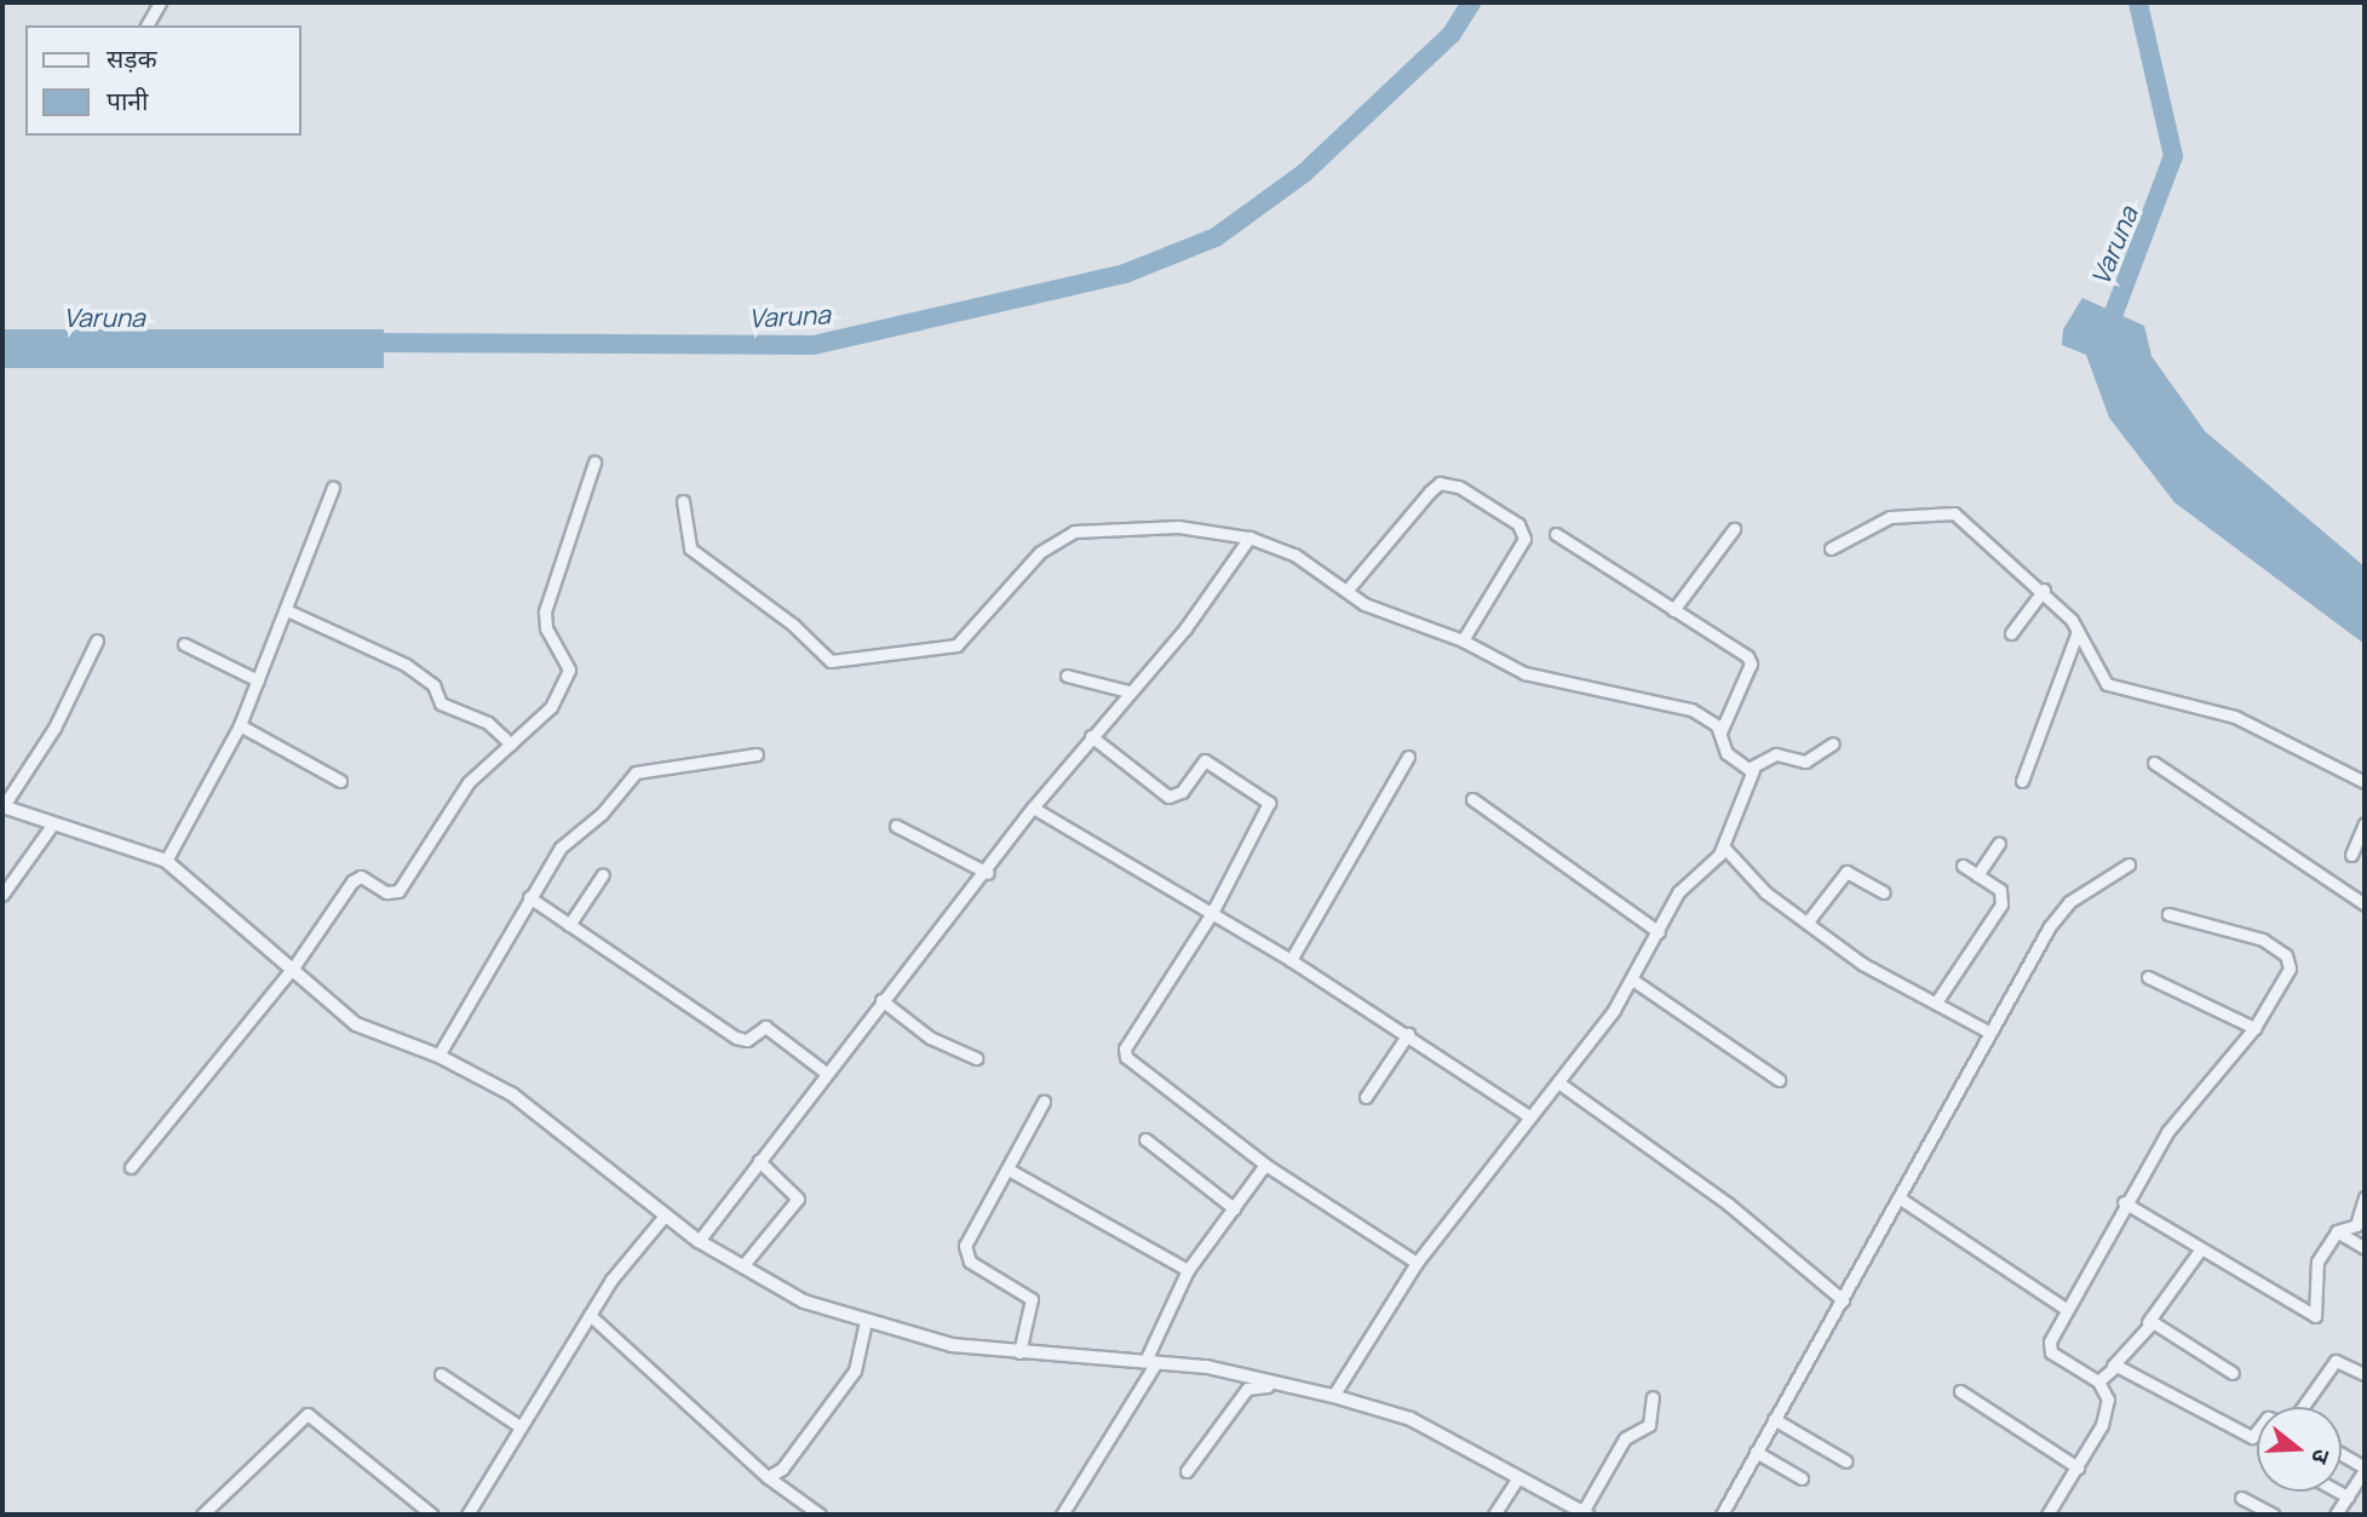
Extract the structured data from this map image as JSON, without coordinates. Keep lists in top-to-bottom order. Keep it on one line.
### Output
{"water":["Varuna"],"legend":["सड़क","पानी"],"north":"right"}
